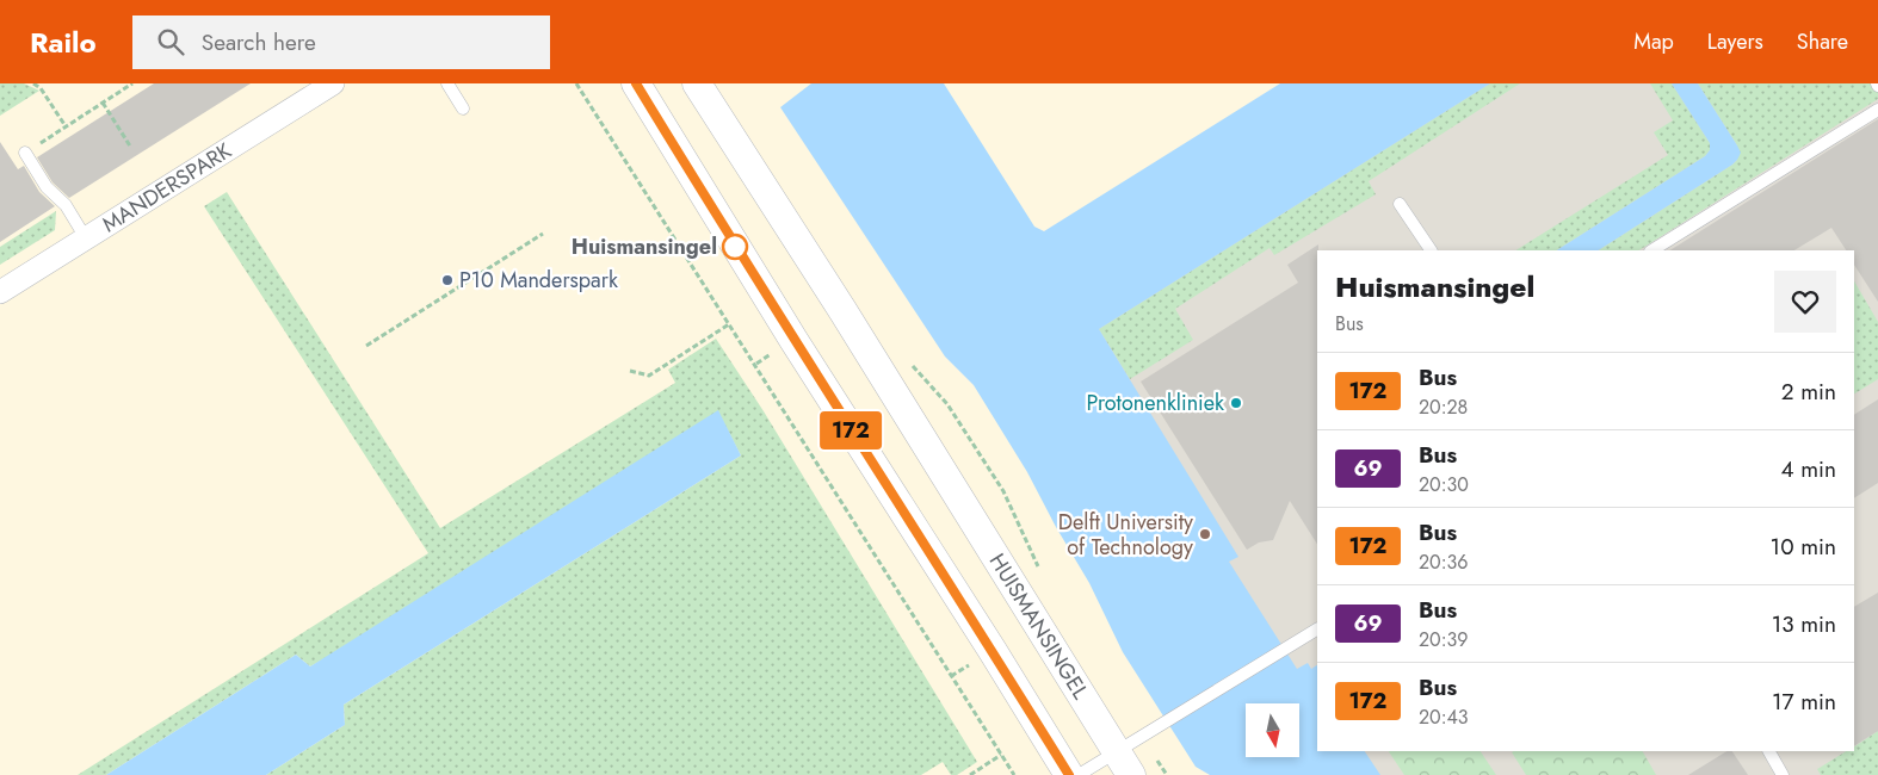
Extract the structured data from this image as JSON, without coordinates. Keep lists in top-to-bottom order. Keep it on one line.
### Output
{"streets":{"street":["MANDERSPARK","HUISMANSINGEL"]},"places":["Huismansingel","P10 Manderspark","Protonenkliniek","Delft University of Technology"],"lines":["bus line 172"],"north":"bottom","page":{"header":"Railo","search":"Search here","nav":["Map","Layers","Share"],"on_map":"172","heading":["Huismansingel","Bus"],"list":[{"mark":"172","name":"Bus","note":"20:28","value":"2 min"},{"mark":"69","name":"Bus","note":"20:30","value":"4 min"},{"mark":"172","name":"Bus","note":"20:36","value":"10 min"},{"mark":"69","name":"Bus","note":"20:39","value":"13 min"},{"mark":"172","name":"Bus","note":"20:43","value":"17 min"}]}}
